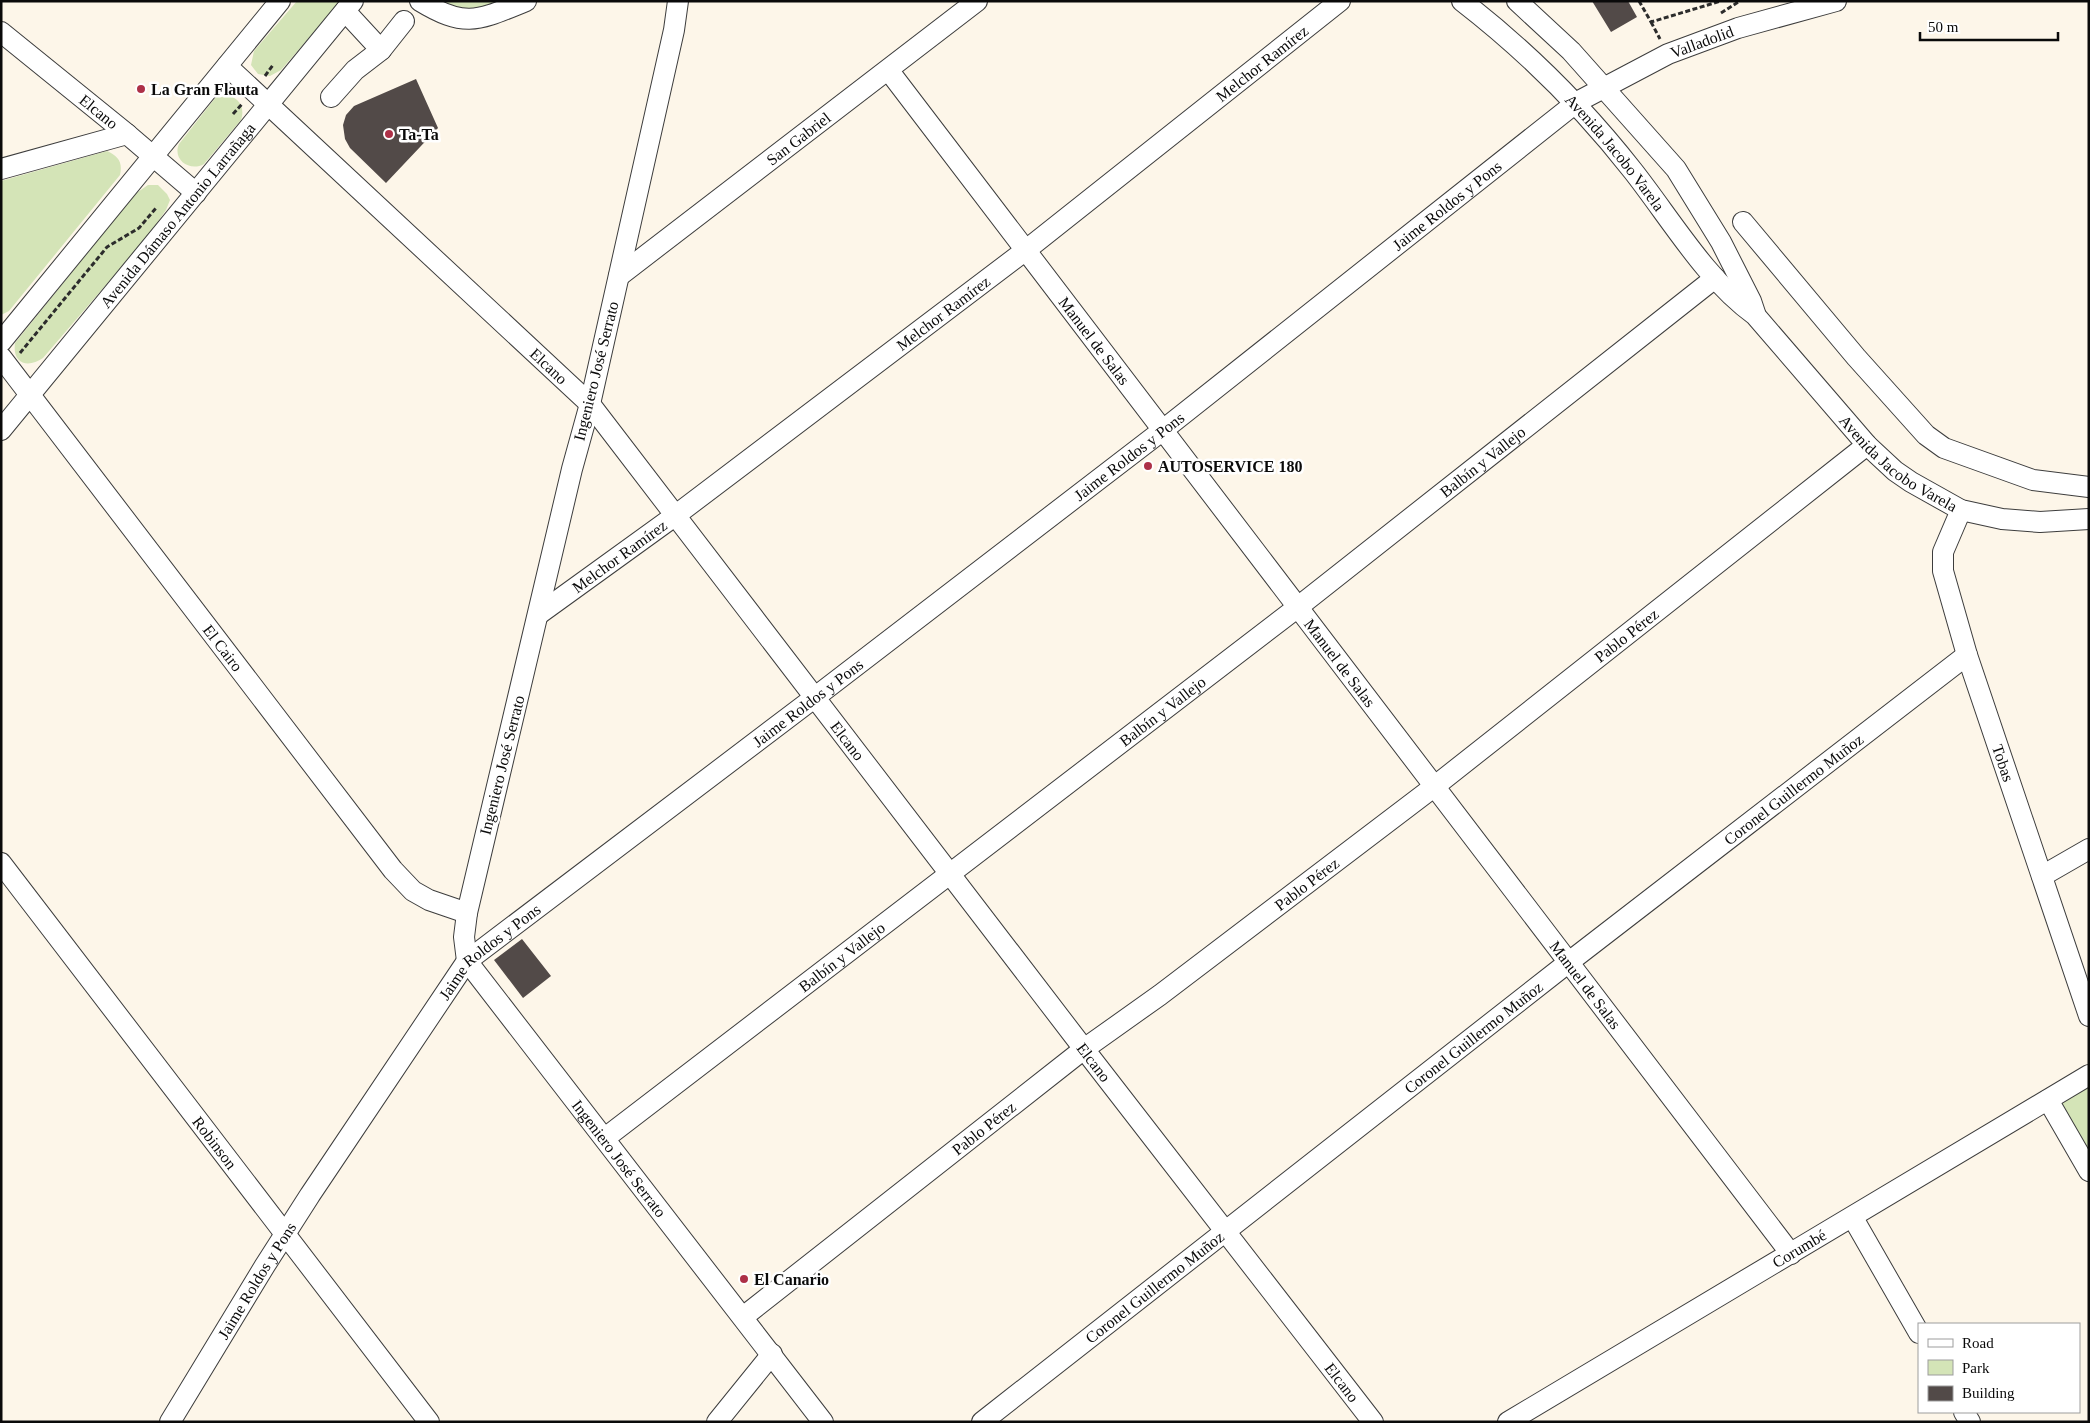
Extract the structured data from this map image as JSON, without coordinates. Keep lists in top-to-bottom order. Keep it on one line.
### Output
{"streets":{"street":["Valladolid","Melchor Ramírez","Elcano","San Gabriel","Avenida Jacobo Varela","Jaime Roldos y Pons","Avenida Dámaso Antonio Larrañaga","Manuel de Salas","Ingeniero José Serrato","Balbín y Vallejo","Pablo Pérez","El Cairo","Tobas","Coronel Guillermo Muñoz","Robinson","Corumbé"]},"crossings":[["Valladolid","Avenida Jacobo Varela"],["Valladolid","Jaime Roldos y Pons"],["Melchor Ramírez","Elcano"],["Melchor Ramírez","Manuel de Salas"],["Melchor Ramírez","Ingeniero José Serrato"],["Elcano","Jaime Roldos y Pons"],["Elcano","Avenida Dámaso Antonio Larrañaga"],["Elcano","Ingeniero José Serrato"],["Elcano","Balbín y Vallejo"],["Elcano","Pablo Pérez"],["Elcano","Coronel Guillermo Muñoz"],["San Gabriel","Manuel de Salas"],["San Gabriel","Ingeniero José Serrato"],["Avenida Jacobo Varela","Jaime Roldos y Pons"],["Avenida Jacobo Varela","Balbín y Vallejo"],["Avenida Jacobo Varela","Pablo Pérez"],["Avenida Jacobo Varela","Tobas"],["Jaime Roldos y Pons","Manuel de Salas"],["Jaime Roldos y Pons","Ingeniero José Serrato"],["Jaime Roldos y Pons","Robinson"],["Avenida Dámaso Antonio Larrañaga","El Cairo"],["Manuel de Salas","Balbín y Vallejo"],["Manuel de Salas","Pablo Pérez"],["Manuel de Salas","Coronel Guillermo Muñoz"],["Manuel de Salas","Corumbé"],["Ingeniero José Serrato","Balbín y Vallejo"],["Ingeniero José Serrato","Pablo Pérez"],["Ingeniero José Serrato","El Cairo"],["Tobas","Coronel Guillermo Muñoz"]],"places":["La Gran Flauta","Ta-Ta","AUTOSERVICE 180","El Canario"],"legend":["Road","Park","Building"],"scale_bar":"50 m"}
